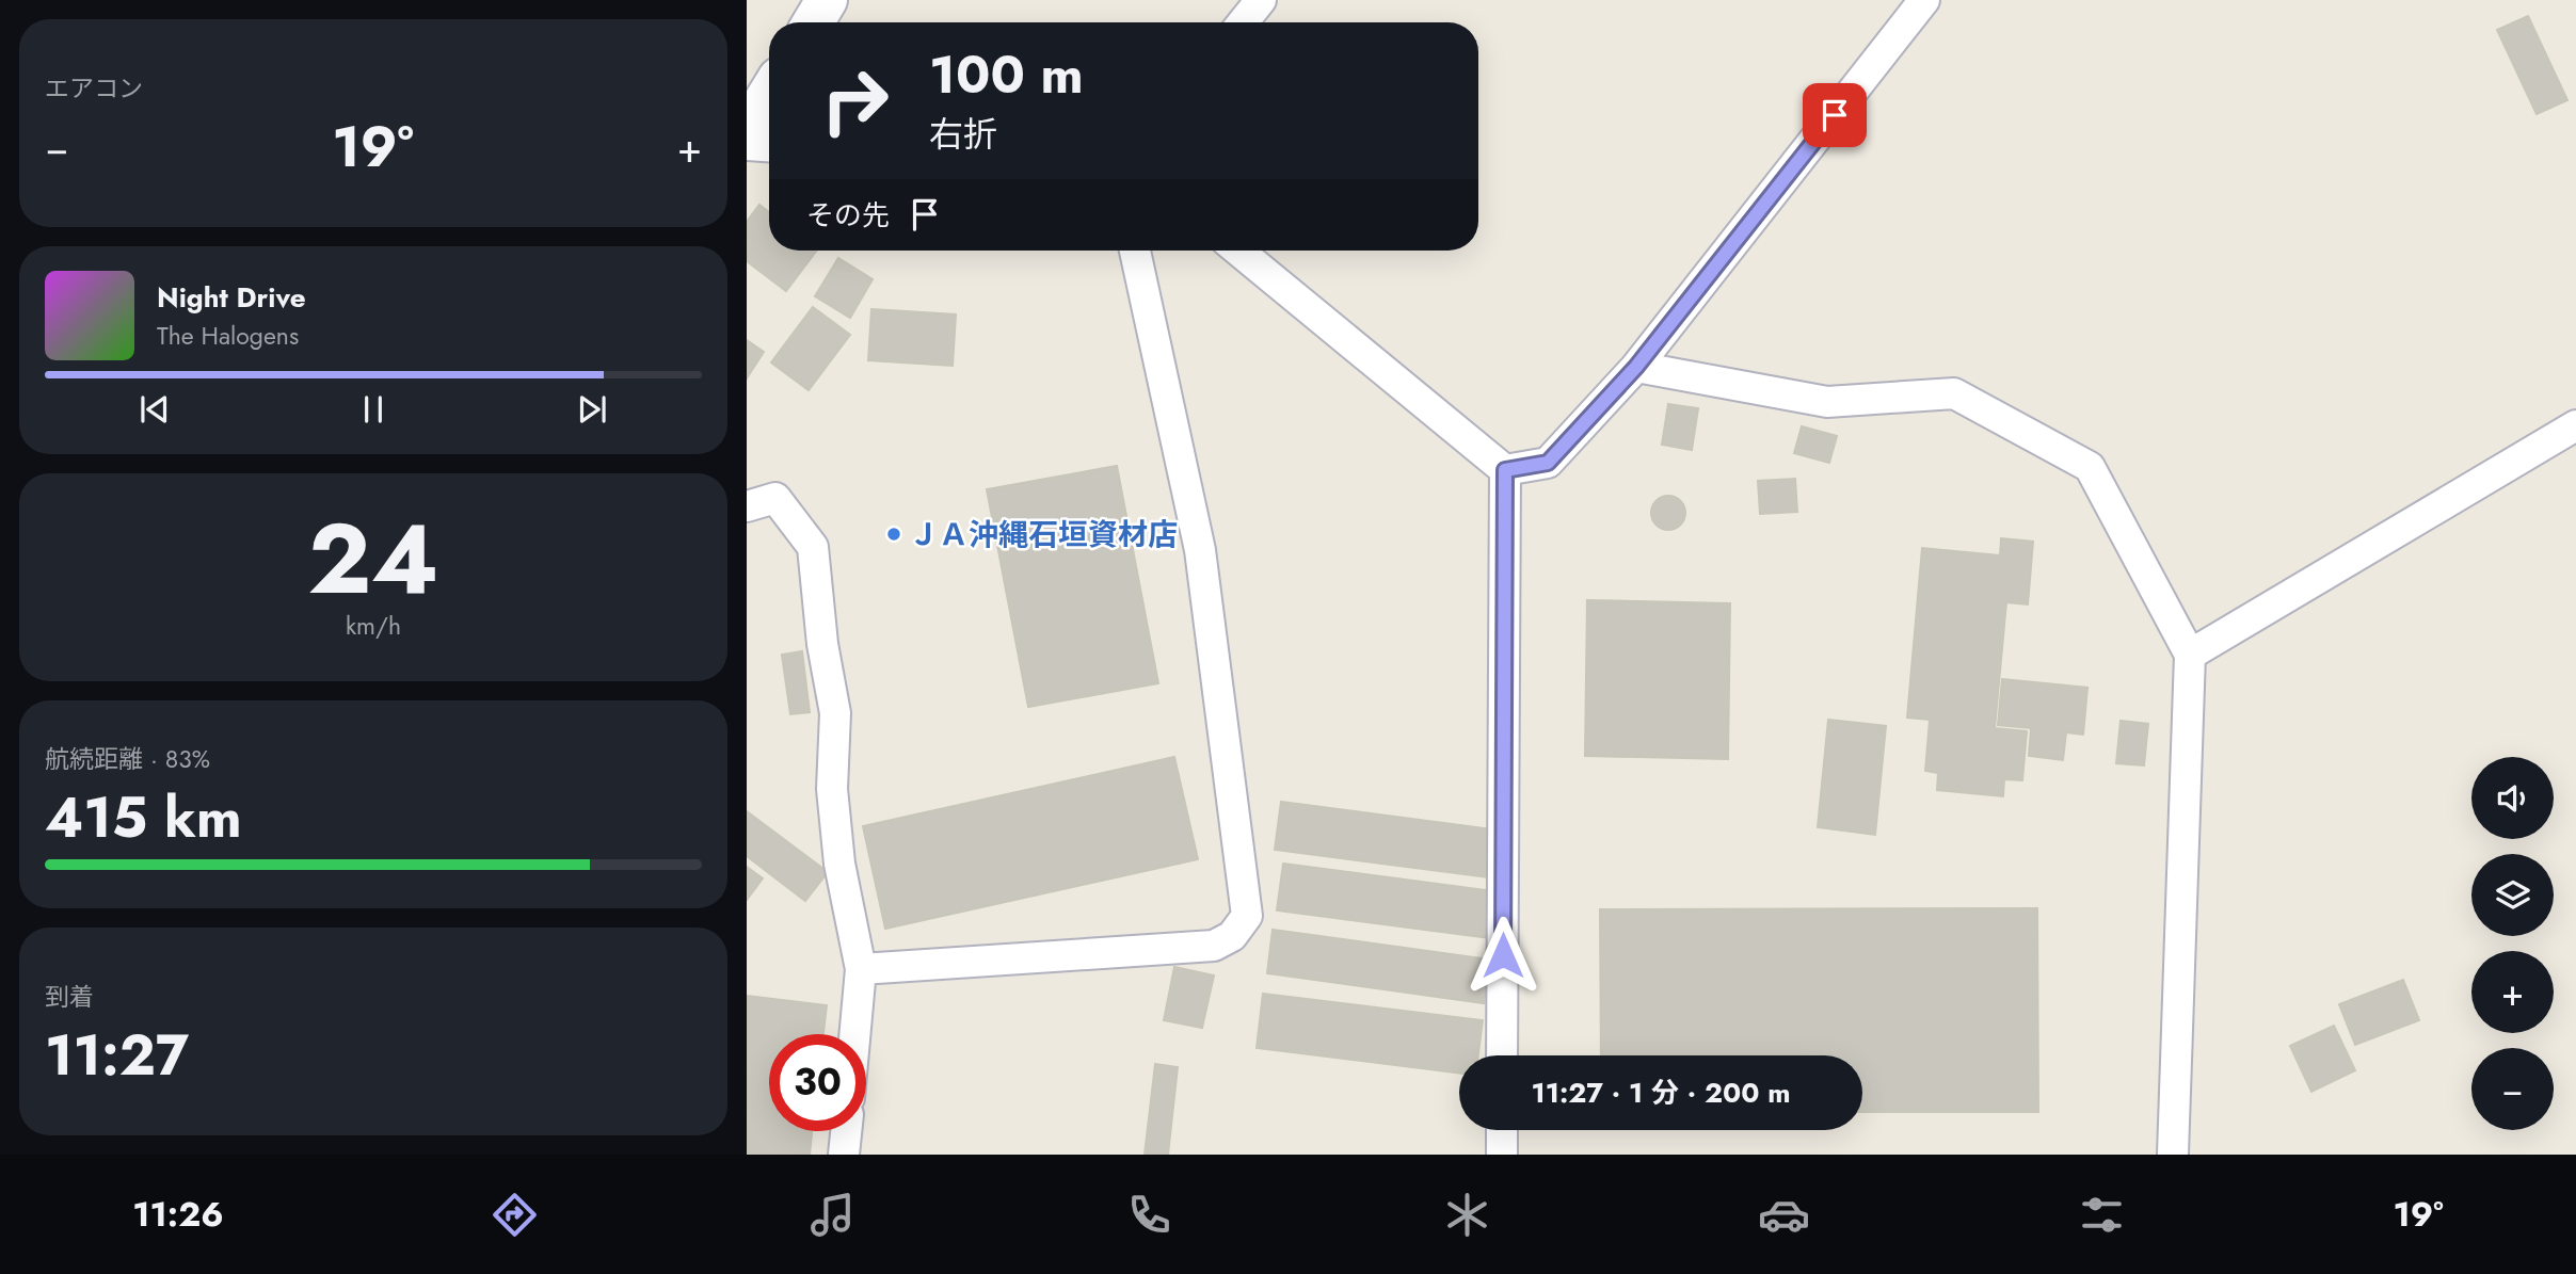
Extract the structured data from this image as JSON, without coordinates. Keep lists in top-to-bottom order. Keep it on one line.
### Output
{"places":["ＪＡ沖縄石垣資材店"],"page":{"tile":["エアコン",["24","km/h"],["航続距離 · 83%","415 km"],["到着","11:27"]],"turn":["100 m","右折"],"heat":["−","19°","+"],"then":"その先","song":["Night Drive","The Halogens"],"map_buttons":["+","−"],"limit":"30","trip":"11:27 · 1 分 · 200 m","tabs":["11:26","19°"]}}
